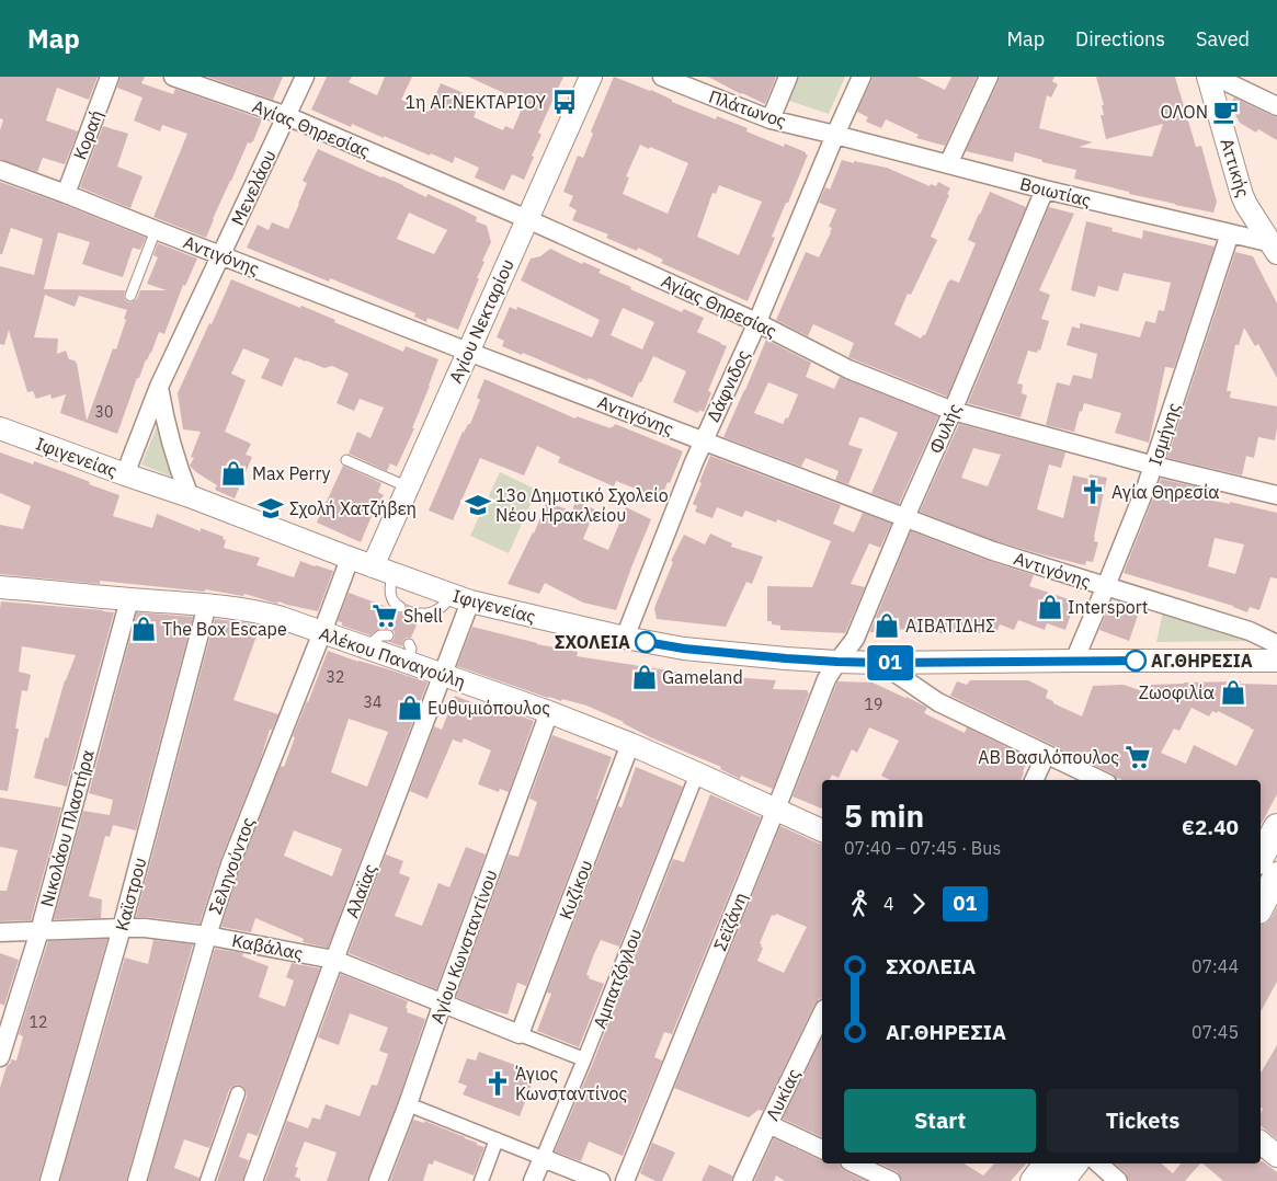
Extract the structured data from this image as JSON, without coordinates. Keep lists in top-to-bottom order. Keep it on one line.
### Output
{"streets":{"street":["Πλάτωνος","Αγίας Θηρεσίας","Κοραή","Αττικής","Μενελάου","Βοιωτίας","Αντιγόνης","Αγίου Νεκταρίου","Δάφνιδος","Φυλής","Ισμήνης","Ιφιγενείας","Αλέκου Παναγούλη","Νικολάου Πλαστήρα","Σεληνούντος","Κυζίκου","Αλαϊας","Καϊστρου","Σεϊζάνη","Καβάλας","Αγίου Κωνσταντίνου","Αμπατζόγλου","Λυκίας"]},"crossings":[["Πλάτωνος","Βοιωτίας"],["Πλάτωνος","Δάφνιδος"],["Αγίας Θηρεσίας","Μενελάου"],["Αγίας Θηρεσίας","Αγίου Νεκταρίου"],["Αγίας Θηρεσίας","Δάφνιδος"],["Αγίας Θηρεσίας","Φυλής"],["Αγίας Θηρεσίας","Ισμήνης"],["Κοραή","Αντιγόνης"],["Αττικής","Βοιωτίας"],["Μενελάου","Αντιγόνης"],["Μενελάου","Ιφιγενείας"],["Βοιωτίας","Δάφνιδος"],["Βοιωτίας","Φυλής"],["Βοιωτίας","Ισμήνης"],["Αντιγόνης","Αγίου Νεκταρίου"],["Αντιγόνης","Δάφνιδος"],["Αντιγόνης","Φυλής"],["Αντιγόνης","Ισμήνης"],["Αγίου Νεκταρίου","Ιφιγενείας"],["Δάφνιδος","Ιφιγενείας"],["Φυλής","Ιφιγενείας"],["Φυλής","Σεϊζάνη"],["Ισμήνης","Ιφιγενείας"],["Ιφιγενείας","Σεληνούντος"],["Ιφιγενείας","Αλαϊας"],["Ιφιγενείας","Σεϊζάνη"],["Αλέκου Παναγούλη","Νικολάου Πλαστήρα"],["Αλέκου Παναγούλη","Σεληνούντος"],["Αλέκου Παναγούλη","Κυζίκου"],["Αλέκου Παναγούλη","Αλαϊας"],["Αλέκου Παναγούλη","Καϊστρου"],["Αλέκου Παναγούλη","Σεϊζάνη"],["Αλέκου Παναγούλη","Αγίου Κωνσταντίνου"],["Αλέκου Παναγούλη","Αμπατζόγλου"],["Νικολάου Πλαστήρα","Καβάλας"],["Σεληνούντος","Καβάλας"],["Κυζίκου","Καβάλας"],["Αλαϊας","Καβάλας"],["Καϊστρου","Καβάλας"],["Καβάλας","Αγίου Κωνσταντίνου"]],"places":{"bus stop":["1η ΑΓ.ΝΕΚΤΑΡΙΟΥ"],"cafe":["ΟΛΟΝ"],"shop":["Max Perry","Intersport","ΑΙΒΑΤΙΔΗΣ","The Box Escape","Gameland","Ζωοφιλία","Ευθυμιόπουλος"],"church":["Αγία Θηρεσία","Άγιος Κωνσταντίνος"],"school or university":["13ο Δημοτικό Σχολείο Νέου Ηρακλείου","Σχολή Χατζήβεη"],"supermarket":["Shell","ΑΒ Βασιλόπουλος"],"other":["ΣΧΟΛΕΙΑ","ΑΓ.ΘΗΡΕΣΙΑ"]},"lines":["bus line 01"],"house_numbers":["30","32","34","19","12"],"page":{"header":"Map","nav":["Map","Directions","Saved"],"on_map":"01","heading":["5 min","07:40 – 07:45 · Bus","€2.40"],"legs":["4","01"],"list":[{"name":"ΣΧΟΛΕΙΑ","value":"07:44"},{"name":"ΑΓ.ΘΗΡΕΣΙΑ","value":"07:45"}],"buttons":["Start","Tickets"]}}
